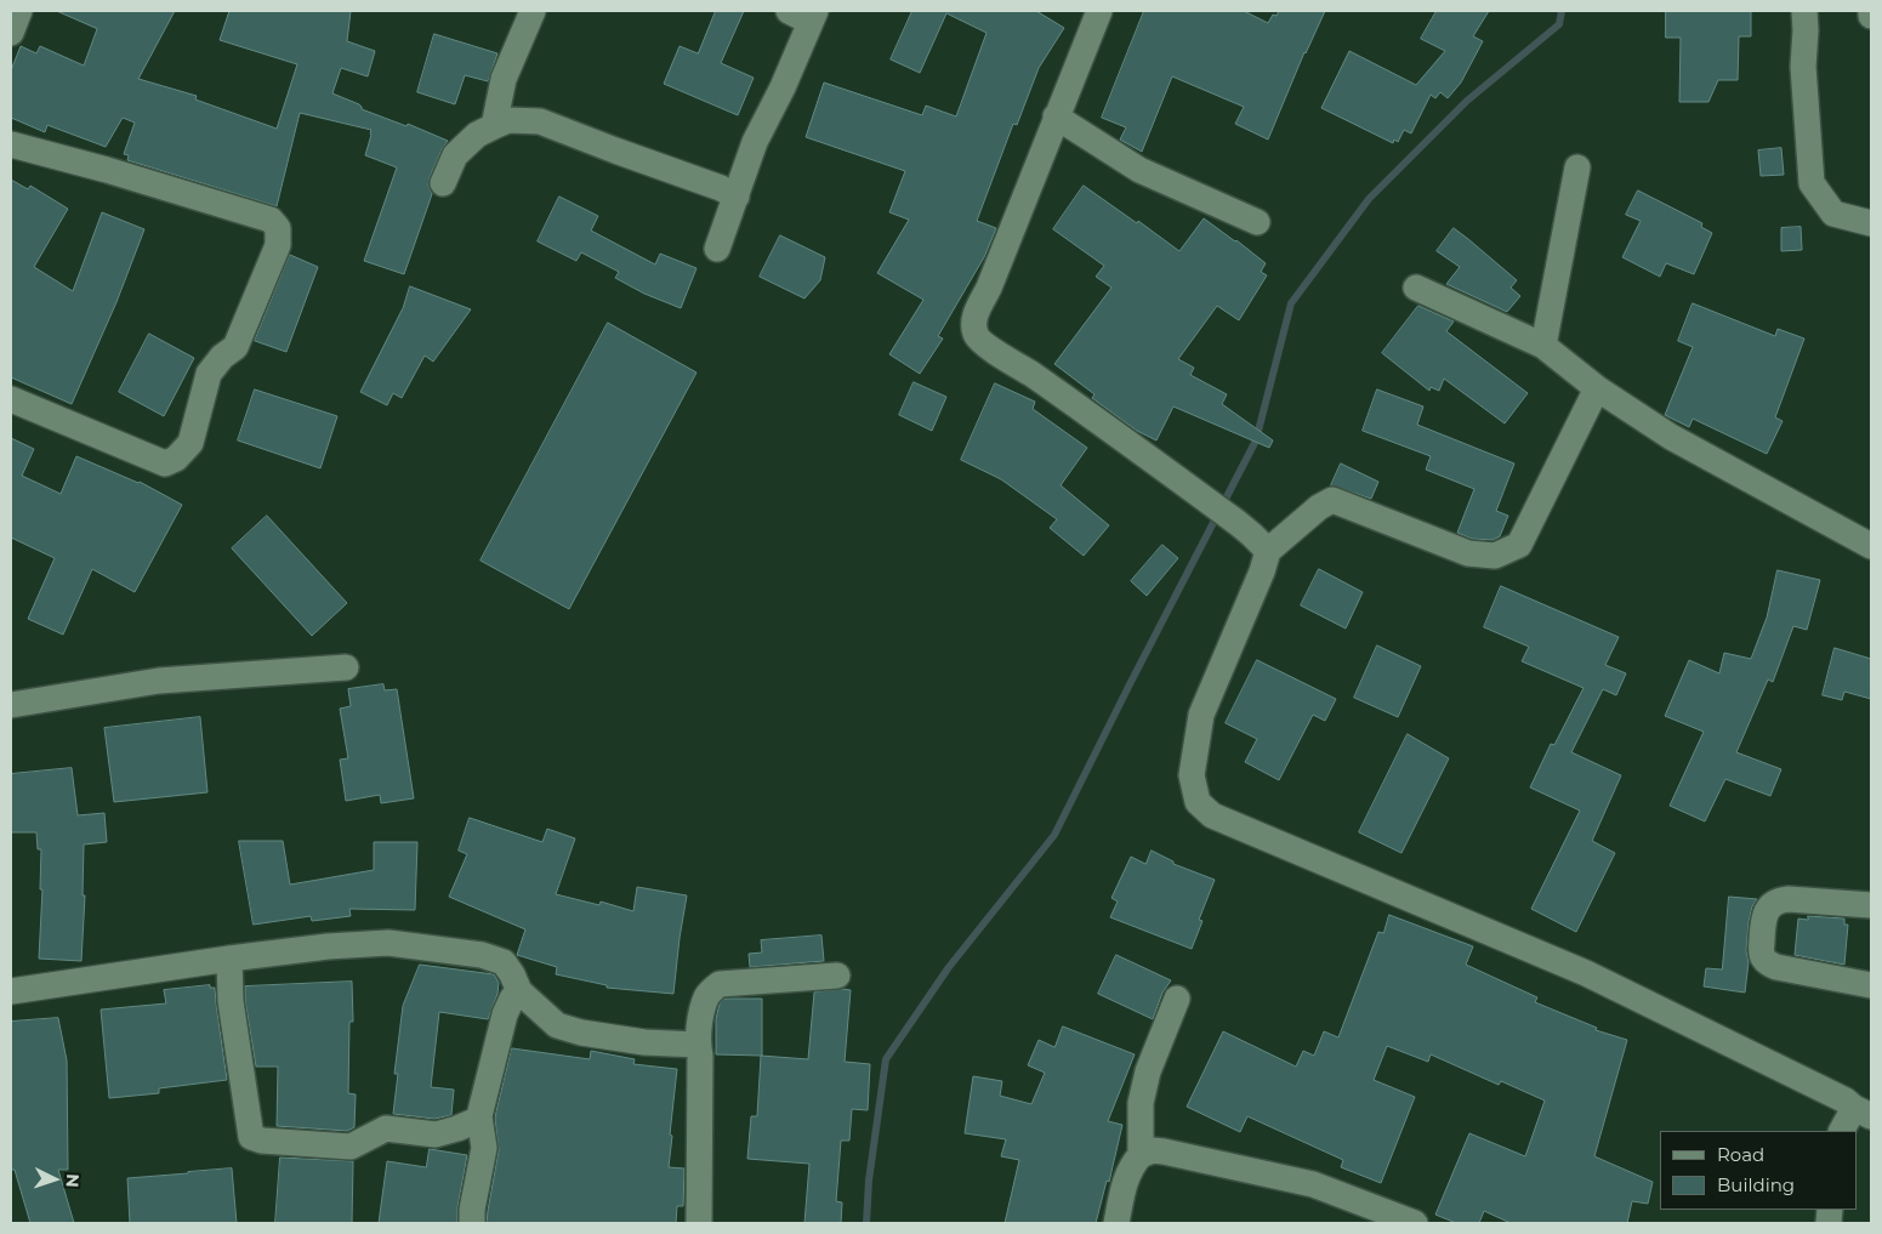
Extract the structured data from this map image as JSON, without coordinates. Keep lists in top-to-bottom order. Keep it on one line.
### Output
{"legend":["Road","Building"],"north":"right"}
